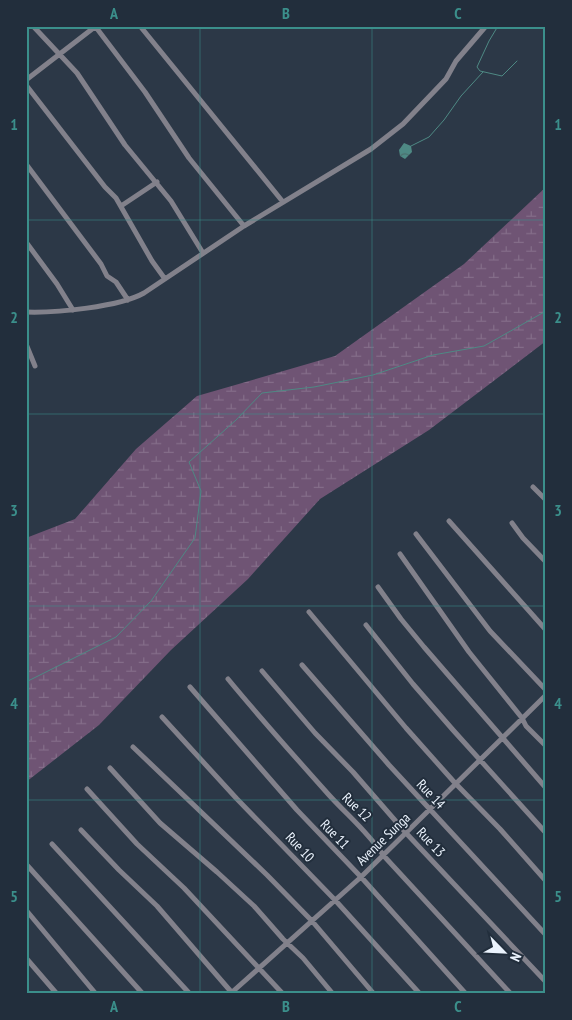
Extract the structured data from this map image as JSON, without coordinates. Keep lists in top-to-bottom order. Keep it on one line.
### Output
{"streets":{"street":["Rue 14","Rue 12","Rue 11","Avenue Sunga","Rue 13","Rue 10"]},"crossings":[["Rue 14","Avenue Sunga"],["Rue 12","Avenue Sunga"],["Rue 11","Avenue Sunga"],["Avenue Sunga","Rue 13"],["Avenue Sunga","Rue 10"]],"north":"bottom right","grid":{"columns":["A","B","C"],"rows":["1","2","3","4","5"]}}
